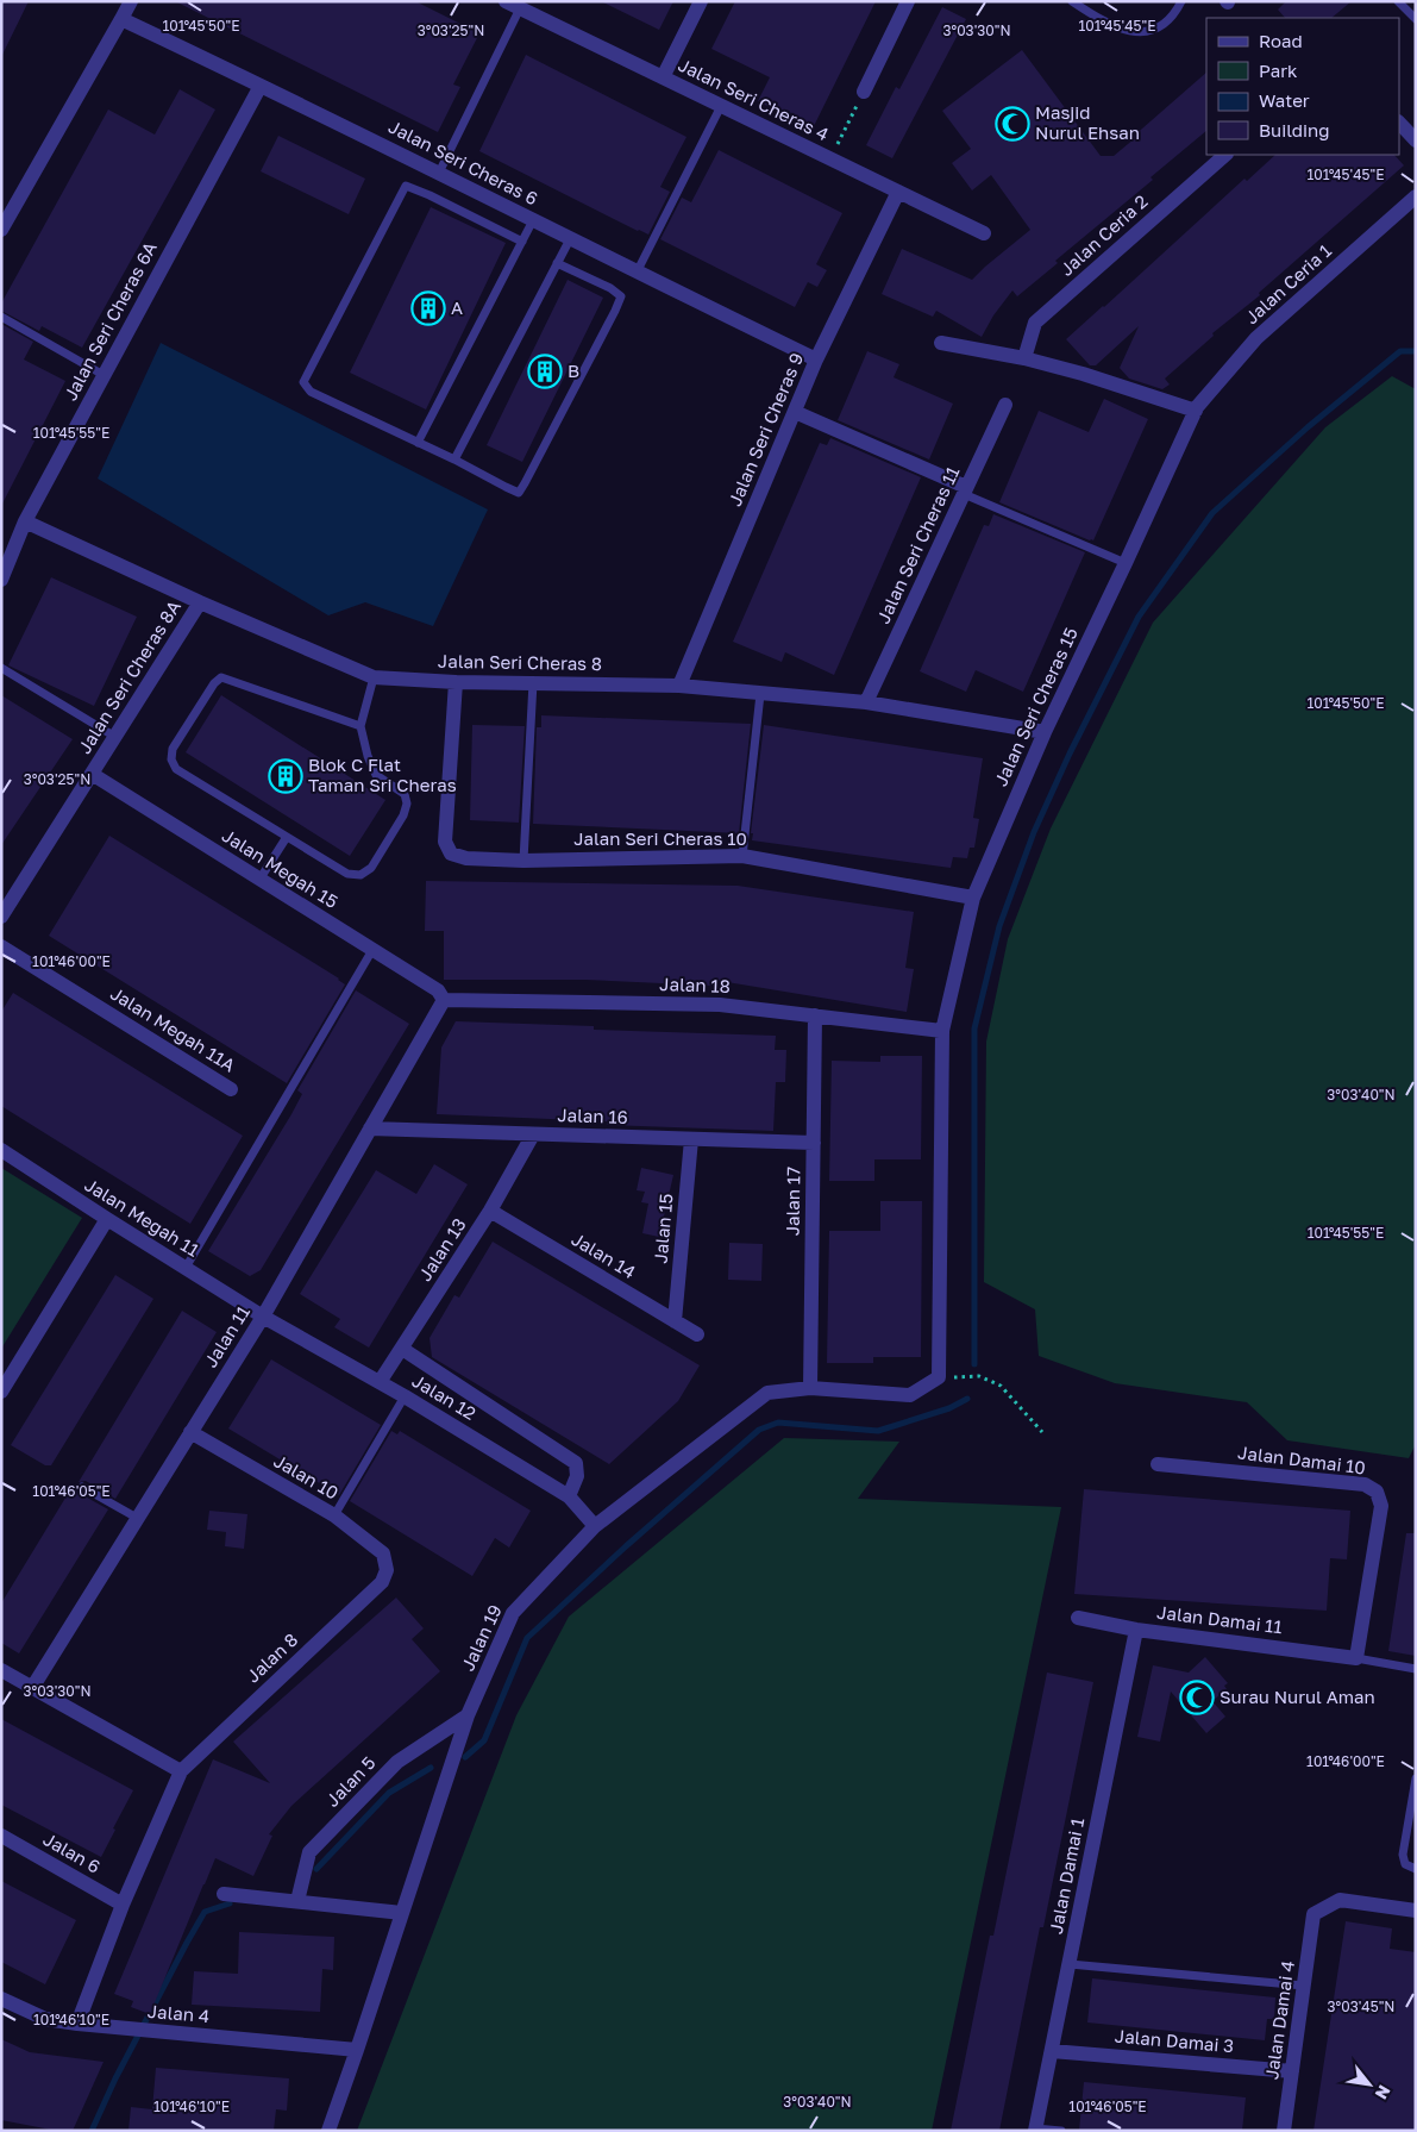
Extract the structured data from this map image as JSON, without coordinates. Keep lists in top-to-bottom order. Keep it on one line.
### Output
{"streets":{"street":["Jalan Seri Cheras 4","Jalan Seri Cheras 6","Jalan Ceria 2","Jalan Ceria 1","Jalan Seri Cheras 6A","Jalan Seri Cheras 9","Jalan Seri Cheras 11","Jalan Seri Cheras 8","Jalan Seri Cheras 8A","Jalan Seri Cheras 15","Jalan Seri Cheras 10","Jalan Megah 15","Jalan 18","Jalan Megah 11A","Jalan 16","Jalan 17","Jalan Megah 11","Jalan 15","Jalan 13","Jalan 14","Jalan 11","Jalan 12","Jalan Damai 10","Jalan 10","Jalan Damai 11","Jalan 19","Jalan 8","Jalan 5","Jalan 6","Jalan Damai 1","Jalan 4","Jalan Damai 4","Jalan Damai 3"]},"crossings":[["Jalan Seri Cheras 4","Jalan Seri Cheras 9"],["Jalan Seri Cheras 6","Jalan Seri Cheras 6A"],["Jalan Seri Cheras 6","Jalan Seri Cheras 9"],["Jalan Ceria 1","Jalan Seri Cheras 15"],["Jalan Seri Cheras 6A","Jalan Seri Cheras 8"],["Jalan Seri Cheras 9","Jalan Seri Cheras 8"],["Jalan Seri Cheras 11","Jalan Seri Cheras 8"],["Jalan Seri Cheras 8","Jalan Seri Cheras 8A"],["Jalan Seri Cheras 8","Jalan Seri Cheras 15"],["Jalan Seri Cheras 8","Jalan Seri Cheras 10"],["Jalan Seri Cheras 8A","Jalan Megah 15"],["Jalan Seri Cheras 15","Jalan Seri Cheras 10"],["Jalan Seri Cheras 15","Jalan 18"],["Jalan Megah 15","Jalan 18"],["Jalan Megah 15","Jalan 11"],["Jalan 18","Jalan 17"],["Jalan 18","Jalan 11"],["Jalan 16","Jalan 17"],["Jalan 16","Jalan 15"],["Jalan 16","Jalan 13"],["Jalan 16","Jalan 11"],["Jalan 17","Jalan 19"],["Jalan Megah 11","Jalan 11"],["Jalan Megah 11","Jalan 12"],["Jalan 15","Jalan 14"],["Jalan 13","Jalan 14"],["Jalan 13","Jalan 12"],["Jalan 11","Jalan 12"],["Jalan 11","Jalan 10"],["Jalan 12","Jalan 19"],["Jalan Damai 10","Jalan Damai 11"],["Jalan 10","Jalan 8"],["Jalan Damai 11","Jalan Damai 1"],["Jalan 19","Jalan 5"],["Jalan 19","Jalan 4"],["Jalan 8","Jalan 6"],["Jalan 8","Jalan 4"],["Jalan Damai 1","Jalan Damai 3"],["Jalan Damai 4","Jalan Damai 3"]],"places":{"mosque":["Masjid Nurul Ehsan","Surau Nurul Aman"],"building":["A","B","Blok C Flat Taman Sri Cheras"]},"legend":["Road","Park","Water","Building"],"north":"bottom right","coordinates":["101°45'50\"E","101°45'45\"E","3°03'25\"N","3°03'30\"N","101°45'55\"E","101°46'00\"E","3°03'40\"N","101°46'05\"E","3°03'45\"N","101°46'10\"E"]}
